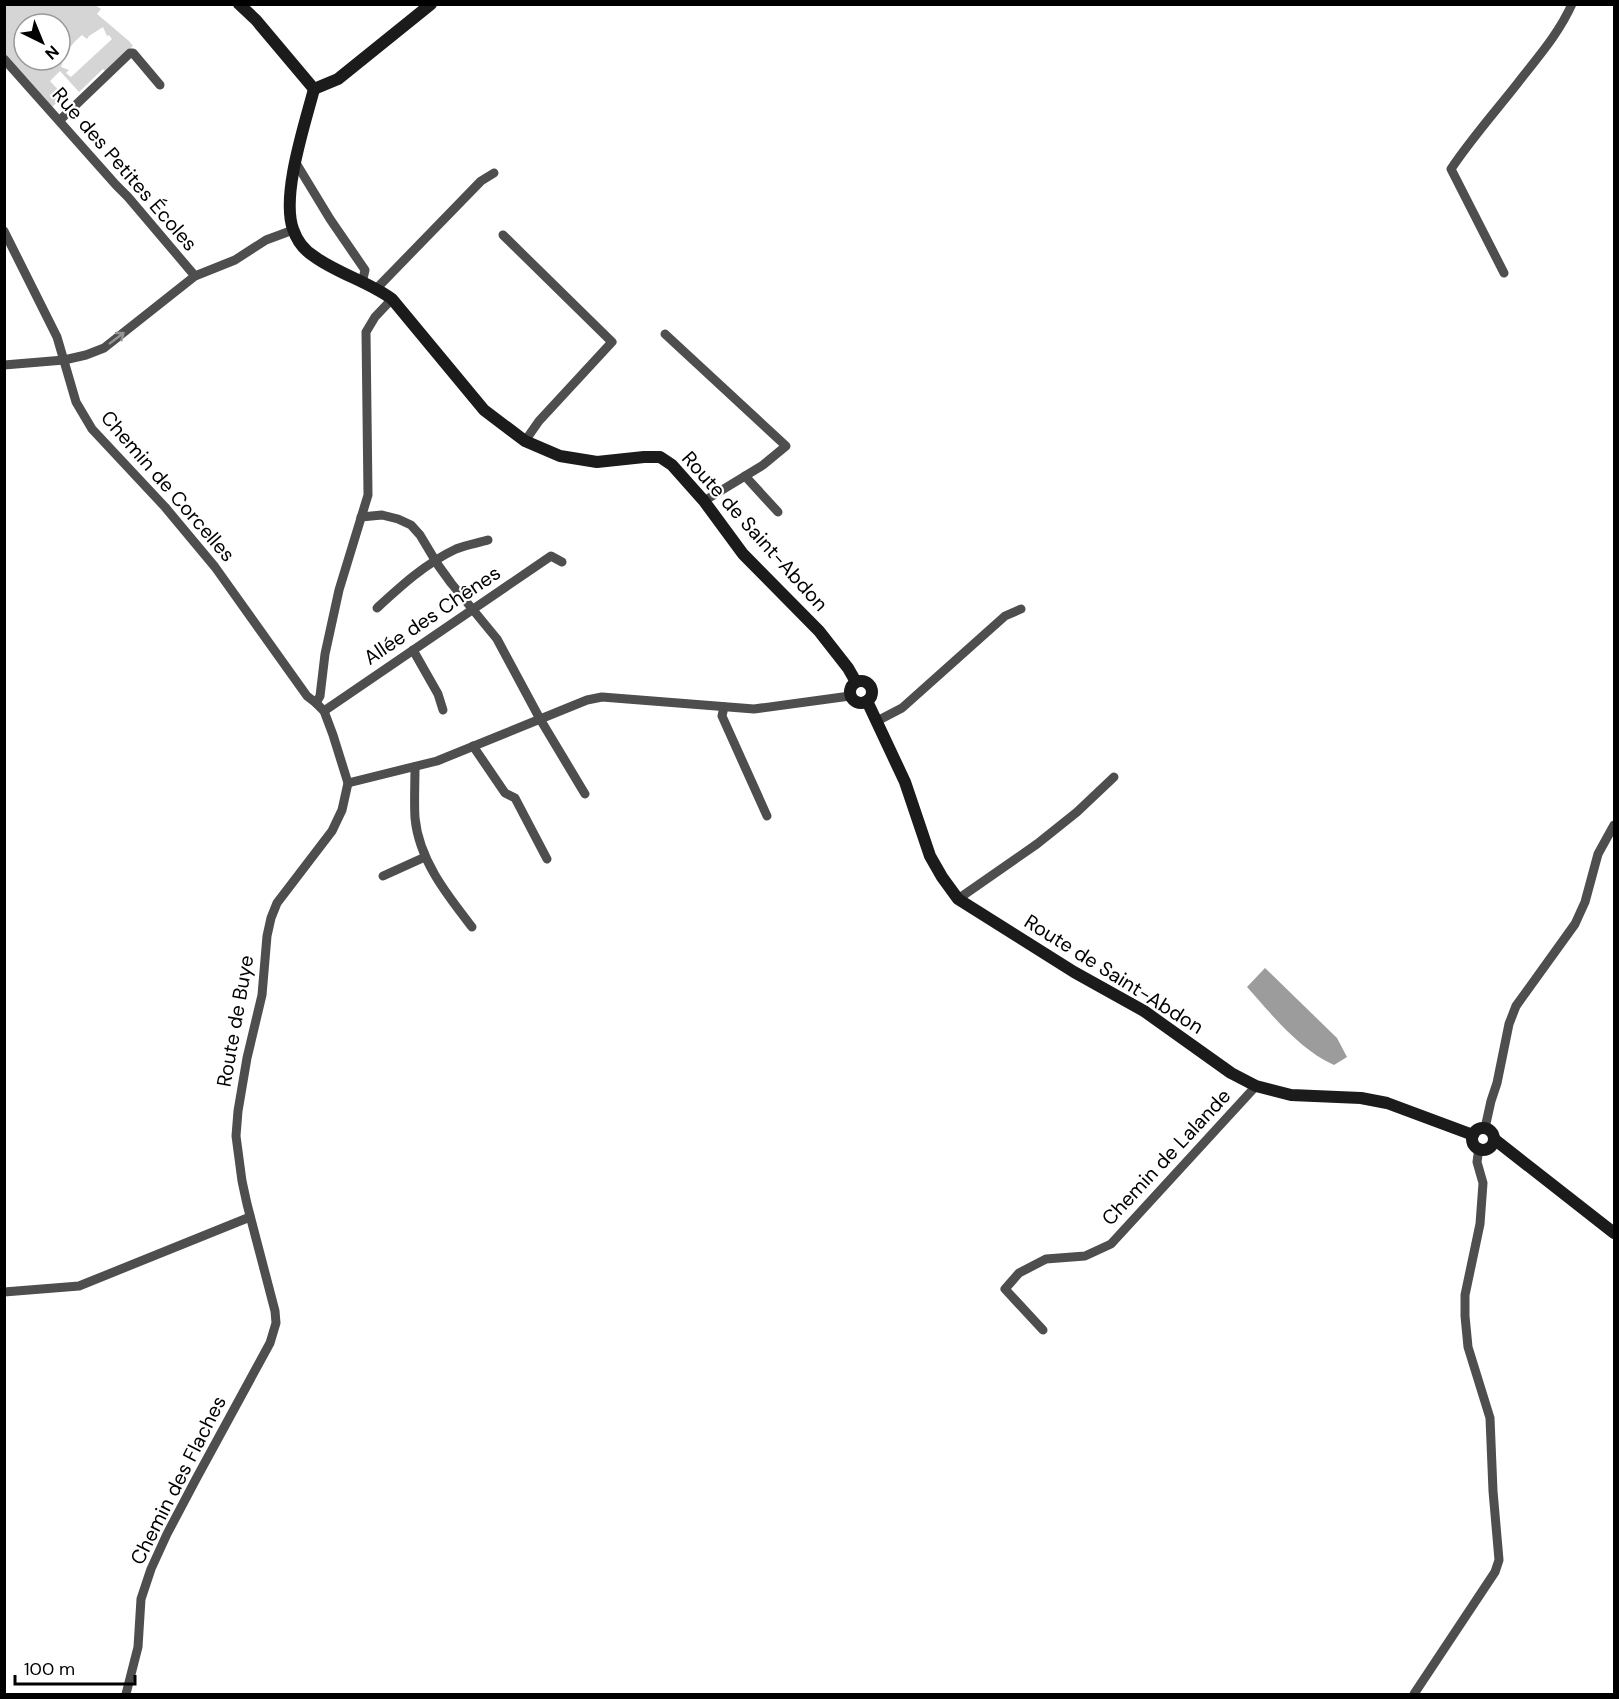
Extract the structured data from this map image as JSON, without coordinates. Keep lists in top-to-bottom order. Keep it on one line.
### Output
{"streets":{"main road":["Route de Saint-Abdon"],"street":["Rue des Petites Écoles","Chemin de Corcelles","Allée des Chênes","Route de Buye","Chemin de Lalande","Chemin des Flaches"]},"crossings":[["Chemin de Corcelles","Allée des Chênes"],["Route de Saint-Abdon","Chemin de Lalande"],["Route de Buye","Chemin des Flaches"]],"scale_bar":"100 m","north":"bottom right"}
